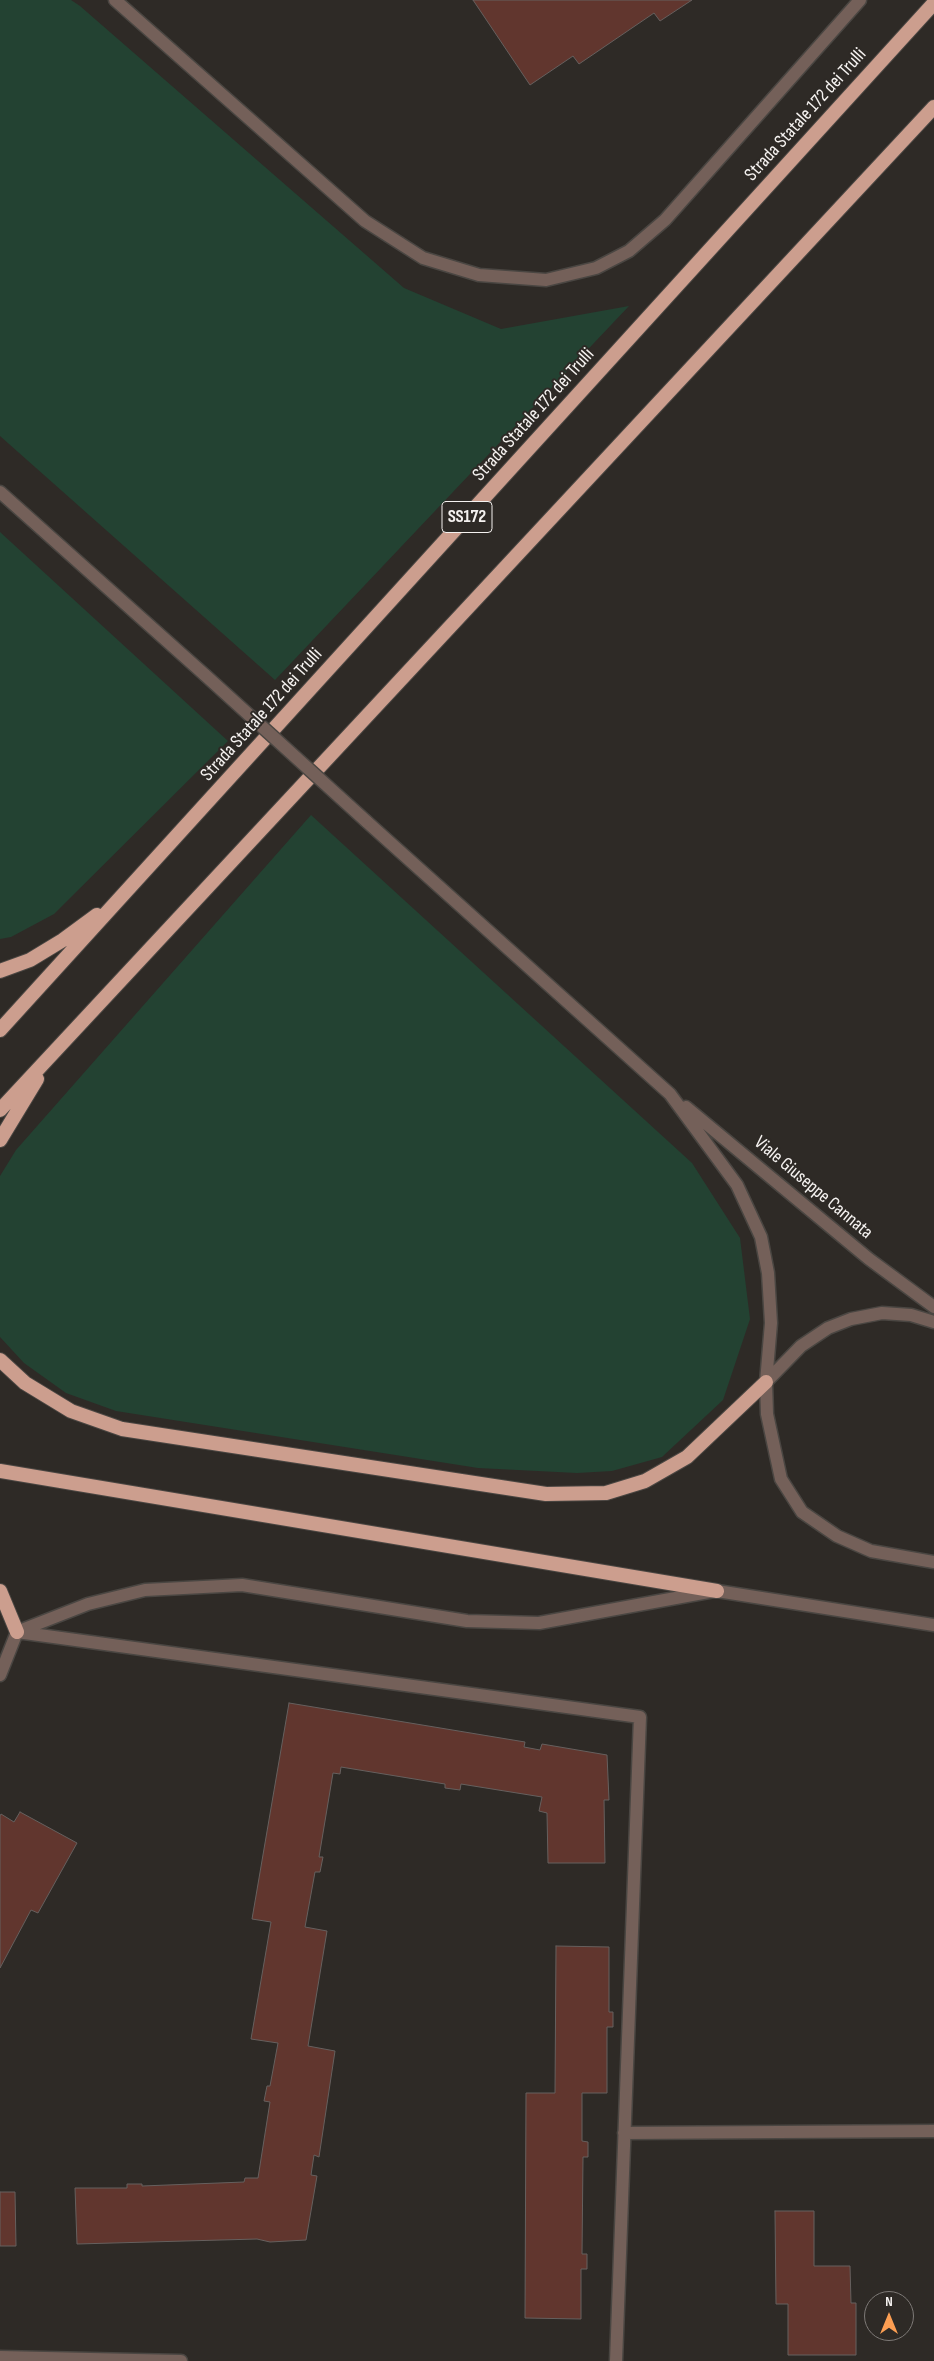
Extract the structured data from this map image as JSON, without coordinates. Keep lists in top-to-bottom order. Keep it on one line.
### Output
{"streets":{"highway":["Strada Statale 172 dei Trulli","SS172"],"street":["Viale Giuseppe Cannata"]},"north":"top"}
